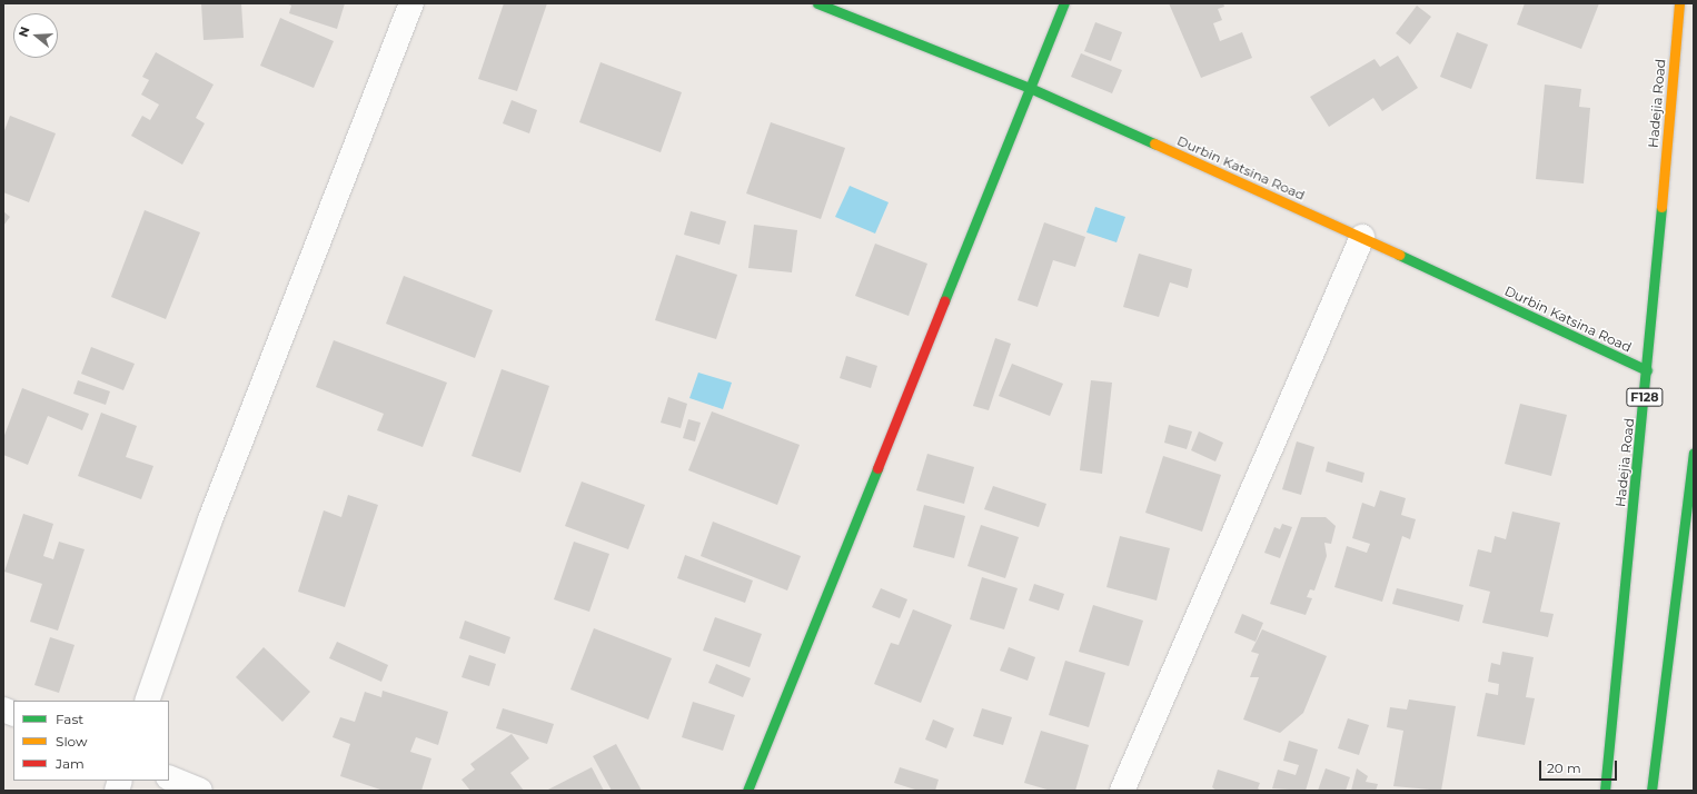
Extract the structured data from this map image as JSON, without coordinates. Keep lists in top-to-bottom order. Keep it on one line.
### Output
{"streets":{"street":["Hadejia Road","Durbin Katsina Road","F128"]},"crossings":[["Hadejia Road","Durbin Katsina Road"]],"legend":["Fast","Slow","Jam"],"scale_bar":"20 m","north":"left"}
